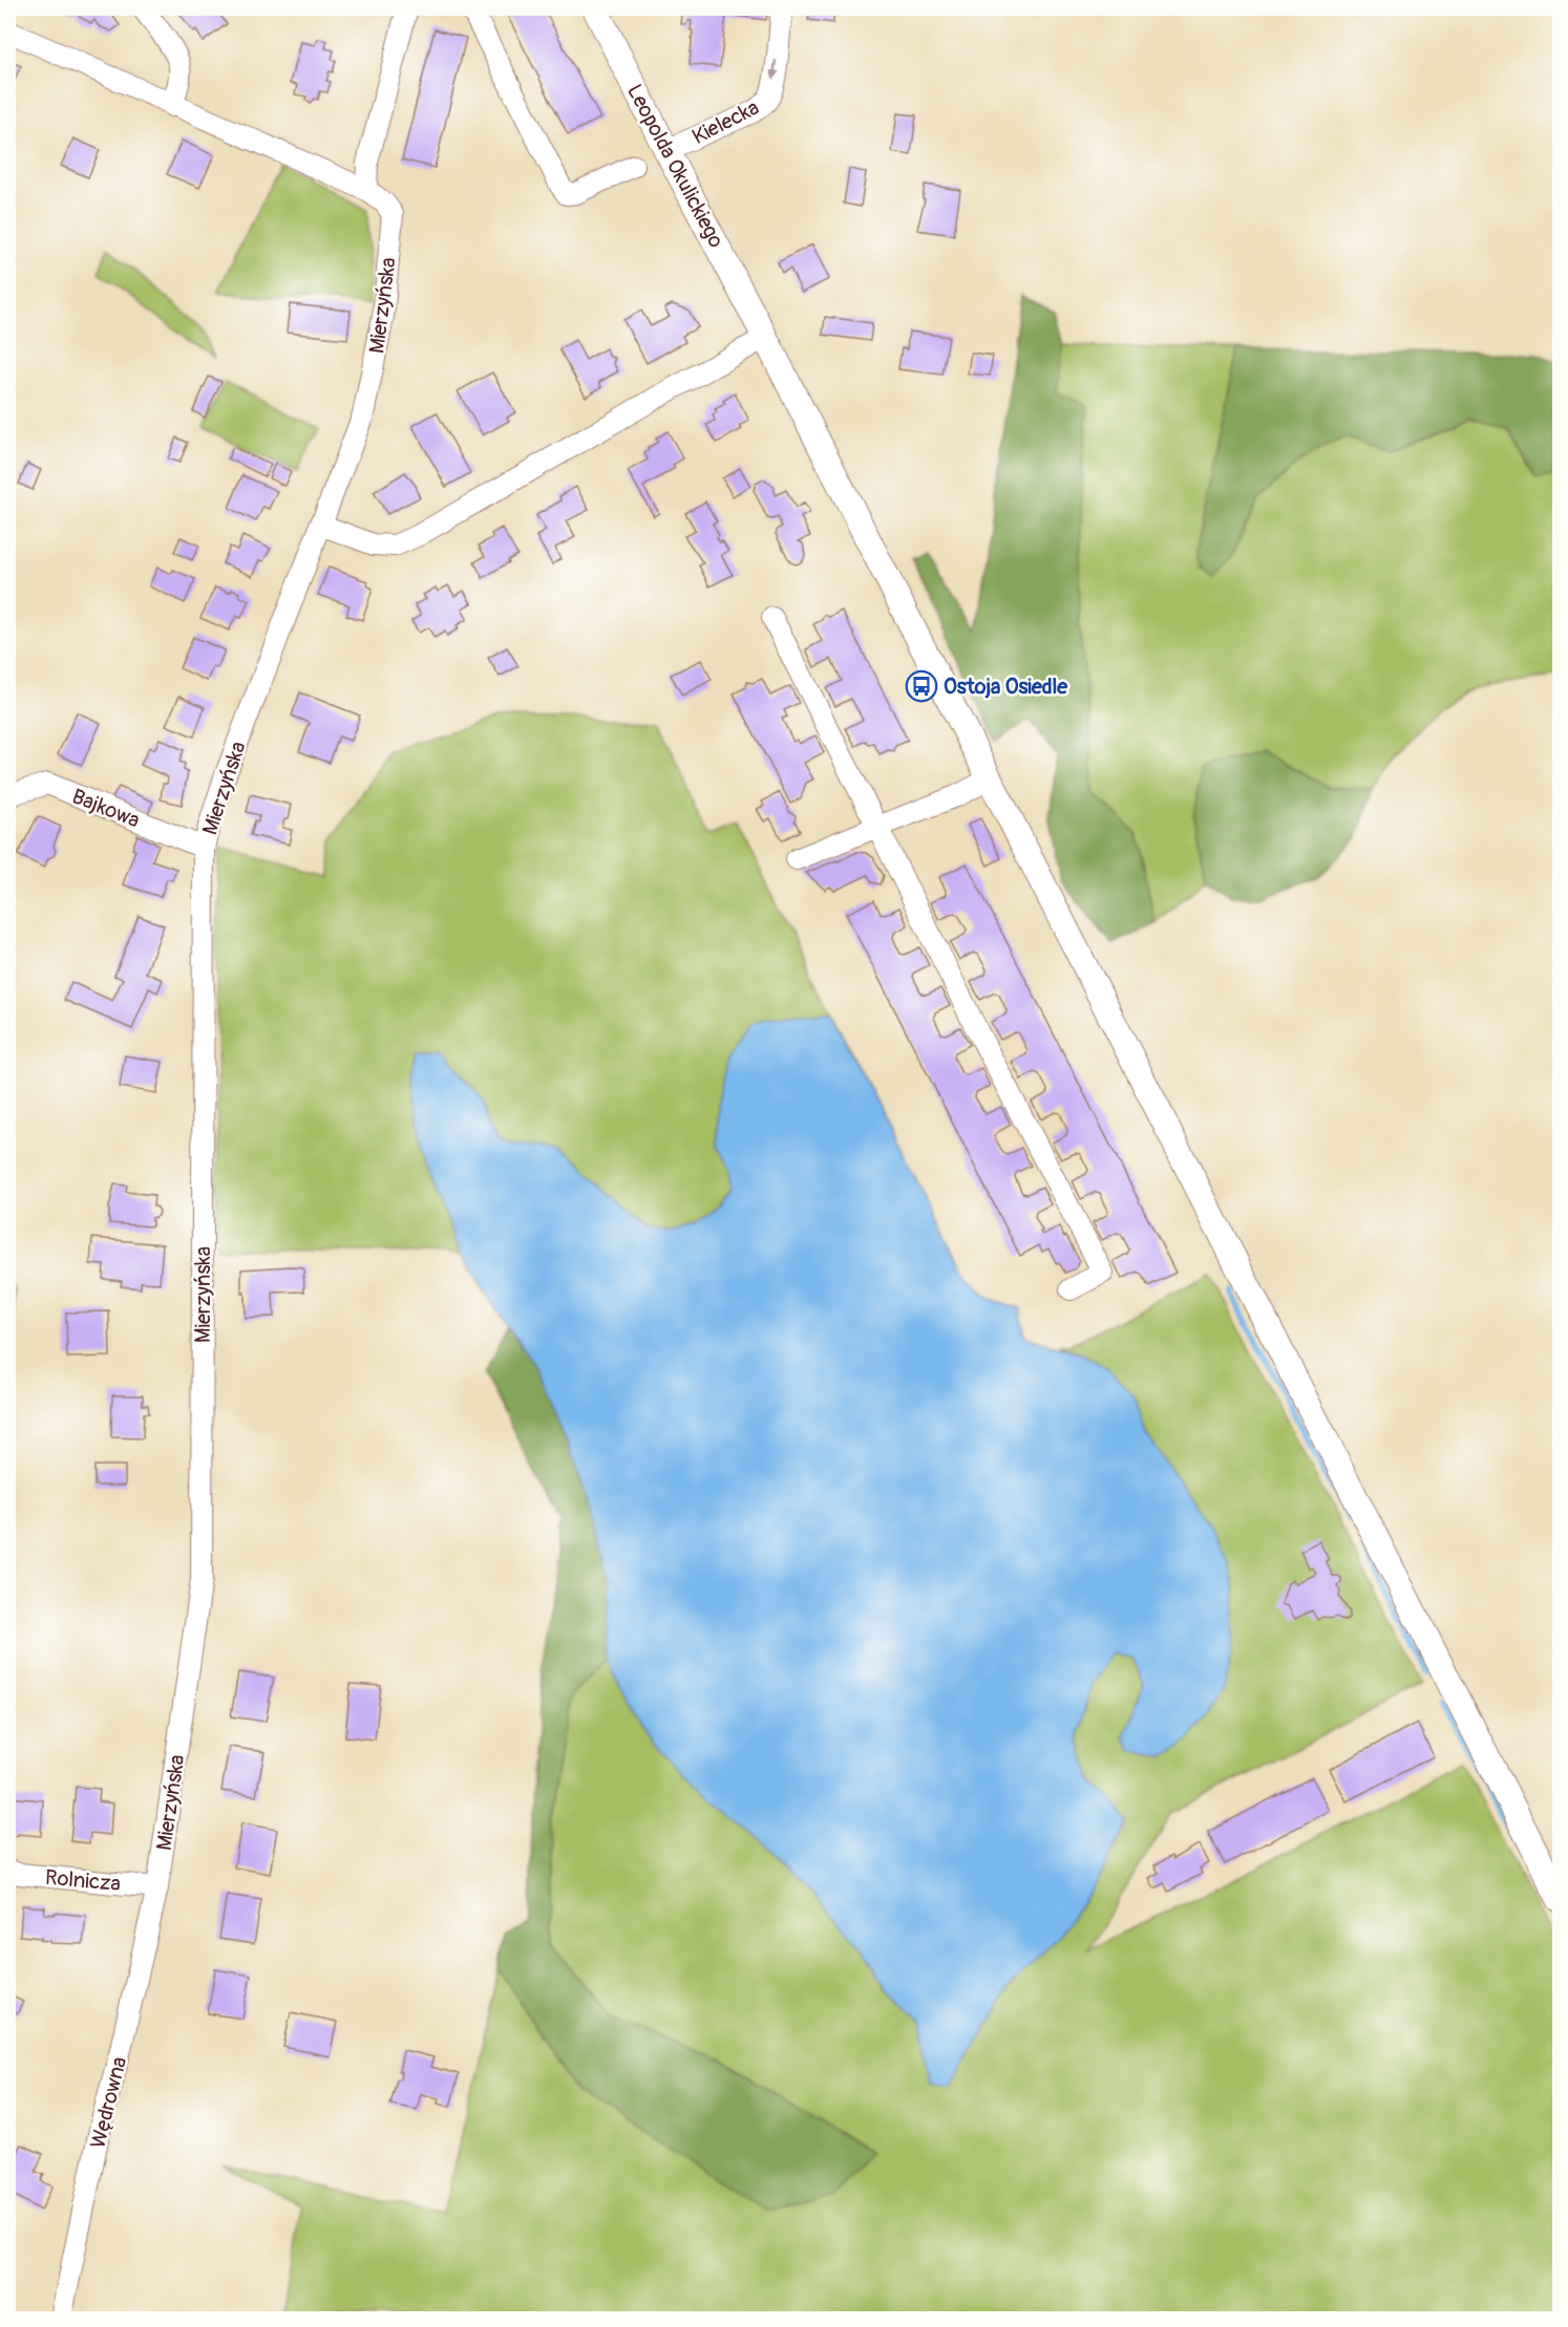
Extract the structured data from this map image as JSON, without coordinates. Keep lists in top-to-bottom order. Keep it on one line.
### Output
{"streets":{"street":["Kielecka","Leopolda Okulickiego","Mierzyńska","Bajkowa","Rolnicza","Wędrowna"]},"crossings":[["Kielecka","Leopolda Okulickiego"],["Mierzyńska","Bajkowa"],["Mierzyńska","Rolnicza"],["Mierzyńska","Wędrowna"],["Rolnicza","Wędrowna"]],"one_way":["Kielecka"],"places":{"bus stop":["Ostoja Osiedle"]}}
